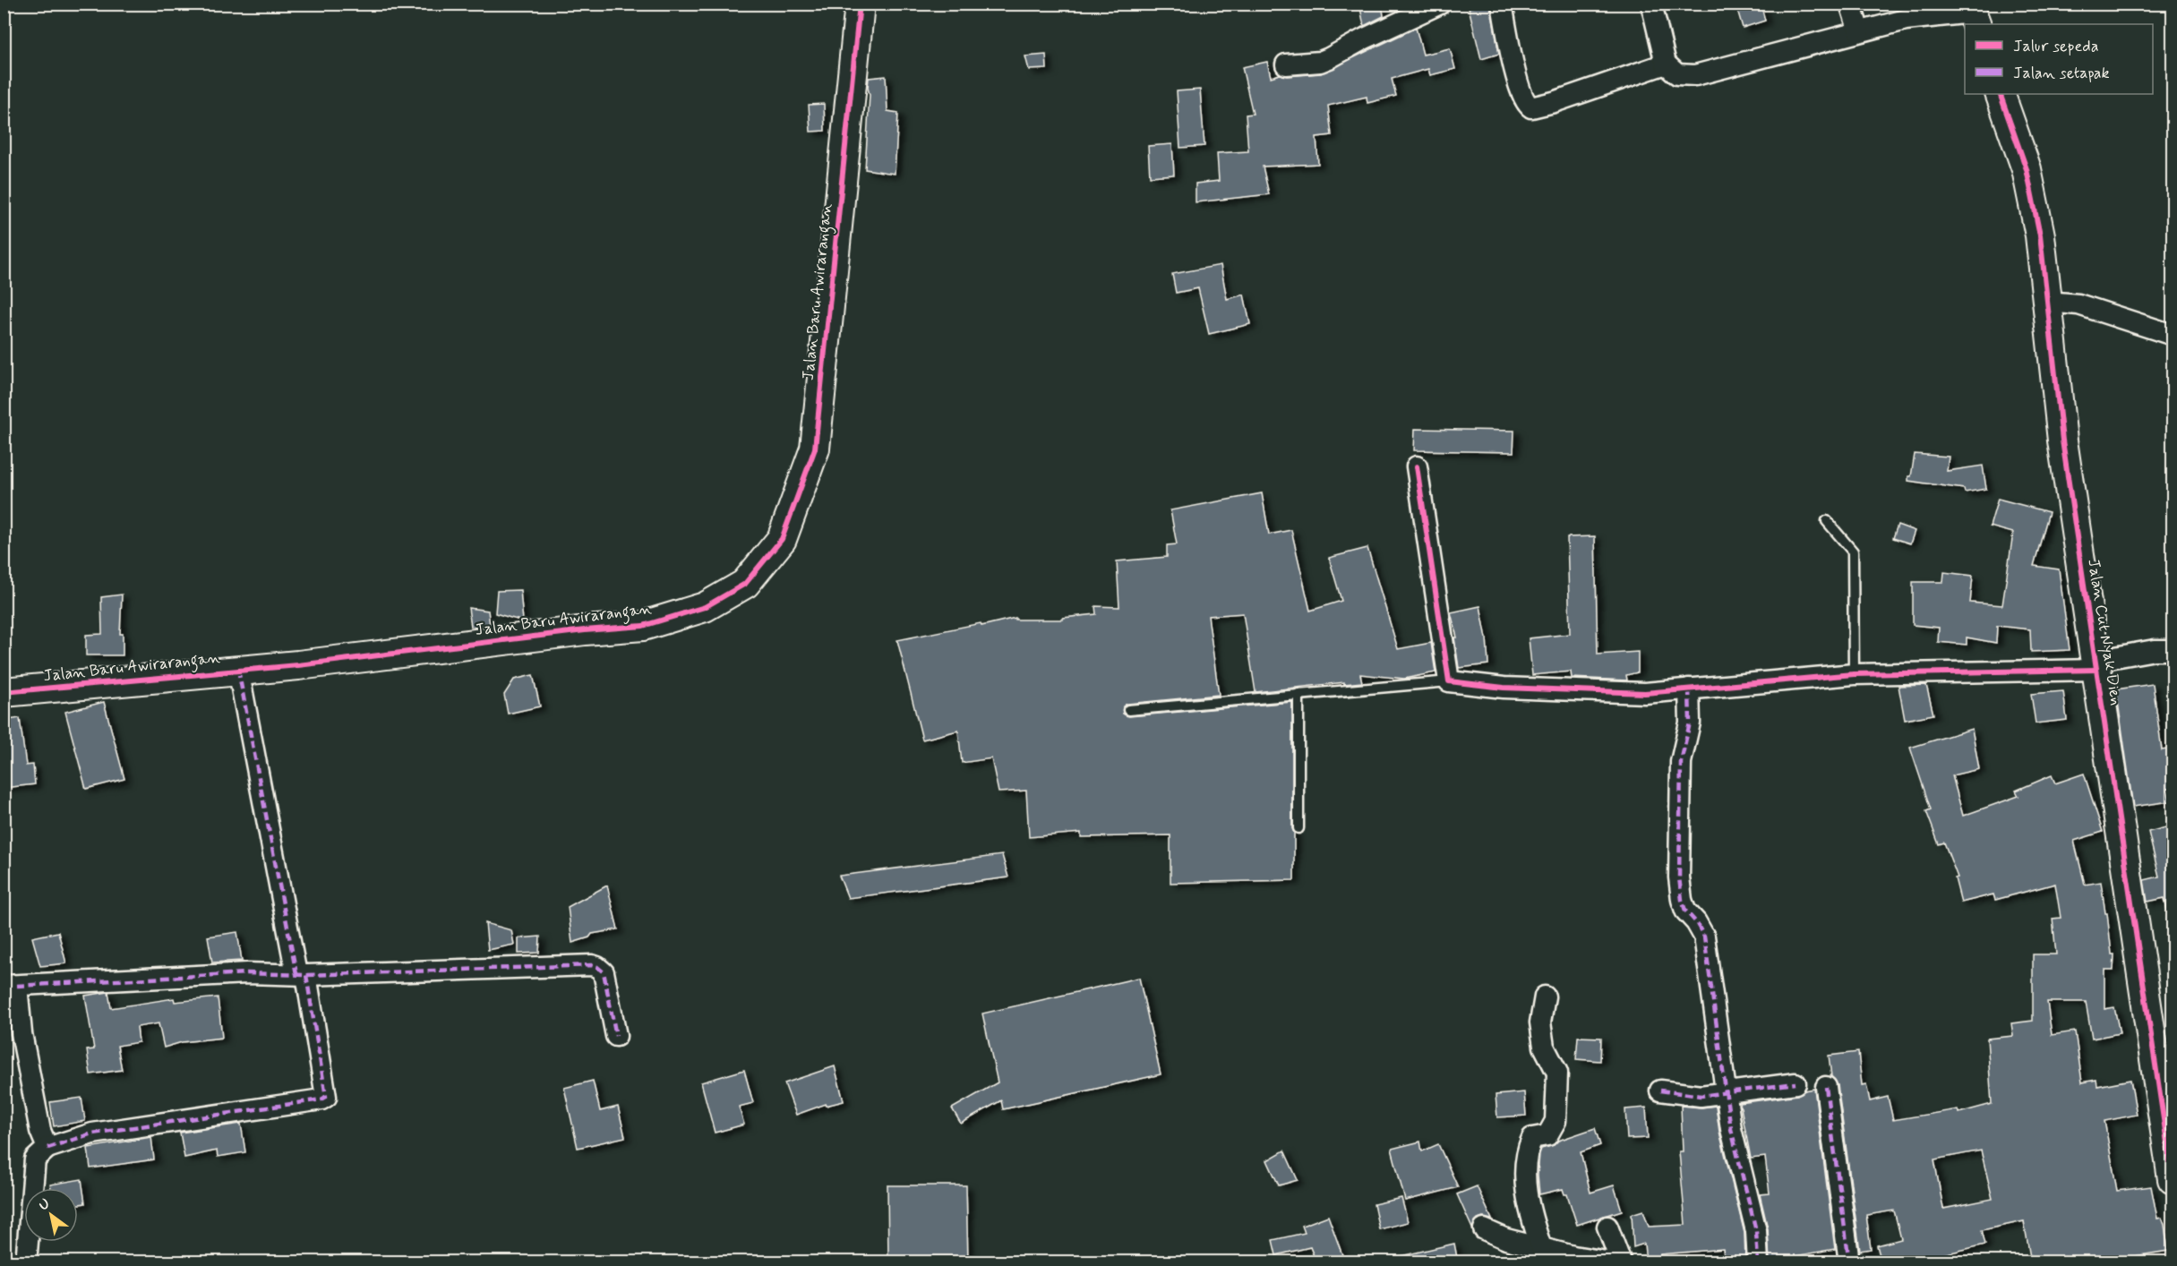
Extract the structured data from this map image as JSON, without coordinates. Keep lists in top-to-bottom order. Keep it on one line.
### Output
{"streets":{"street":["Jalan Baru Awirarangan","Jalan Cut Nyak Dien"]},"legend":["Jalur sepeda","Jalan setapak"],"north":"top left"}
